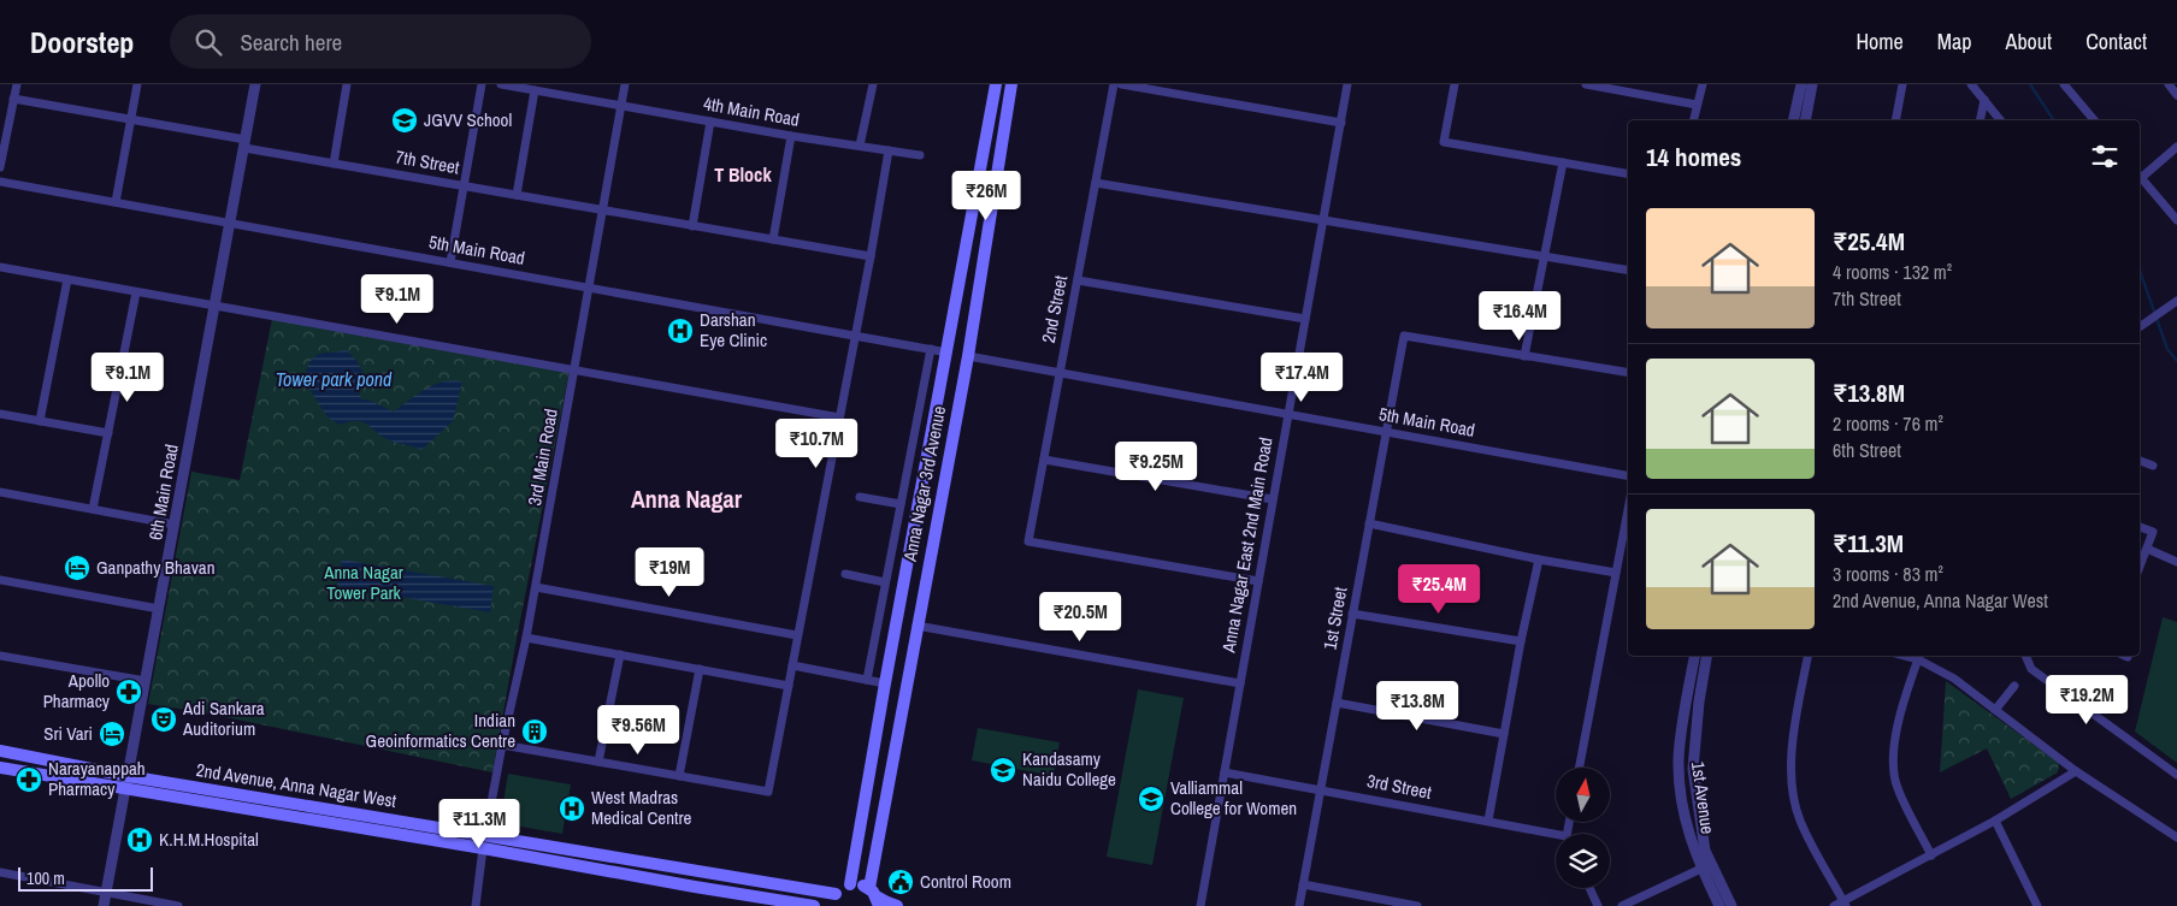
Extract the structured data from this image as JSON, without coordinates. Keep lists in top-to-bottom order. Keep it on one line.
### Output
{"streets":{"main road":["Anna Nagar 3rd Avenue","2nd Avenue, Anna Nagar West"],"street":["4th Main Road","7th Street","5th Main Road","2nd Street","3rd Main Road","6th Main Road","Anna Nagar East 2nd Main Road","1st Street","3rd Street","1st Avenue"]},"crossings":[["4th Main Road","3rd Main Road"],["7th Street","3rd Main Road"],["7th Street","6th Main Road"],["5th Main Road","2nd Street"],["5th Main Road","3rd Main Road"],["5th Main Road","Anna Nagar 3rd Avenue"],["5th Main Road","6th Main Road"],["5th Main Road","Anna Nagar East 2nd Main Road"],["5th Main Road","1st Street"],["2nd Street","Anna Nagar East 2nd Main Road"],["3rd Main Road","2nd Avenue, Anna Nagar West"],["6th Main Road","2nd Avenue, Anna Nagar West"],["Anna Nagar East 2nd Main Road","3rd Street"],["1st Street","3rd Street"]],"districts":["T Block","Anna Nagar"],"water":["Tower park pond"],"parks":["Anna Nagar Tower Park"],"places":{"school or university":["JGVV School","Kandasamy Naidu College","Valliammal College for Women"],"hospital":["Darshan Eye Clinic","West Madras Medical Centre","K.H.M.Hospital"],"hotel":["Ganpathy Bhavan","Sri Vari"],"pharmacy":["Apollo Pharmacy","Narayanappah Pharmacy"],"theatre":["Adi Sankara Auditorium"],"building":["Indian Geoinformatics Centre"],"public building":["Control Room"]},"scale_bar":"100 m","north":"top","page":{"header":"Doorstep","search":"Search here","nav":["Home","Map","About","Contact"],"heading":"14 homes","price":["₹26M","₹9.1M","₹16.4M","₹9.1M","₹17.4M","₹10.7M","₹9.25M","₹19M","₹25.4M","₹20.5M","₹19.2M","₹13.8M","₹9.56M","₹11.3M"],"list":[{"name":"₹25.4M","note":"4 rooms · 132 m² · 7th Street"},{"name":"₹13.8M","note":"2 rooms · 76 m² · 6th Street"},{"name":"₹11.3M","note":"3 rooms · 83 m² · 2nd Avenue, Anna Nagar West"}],"scale":"100 m"}}
